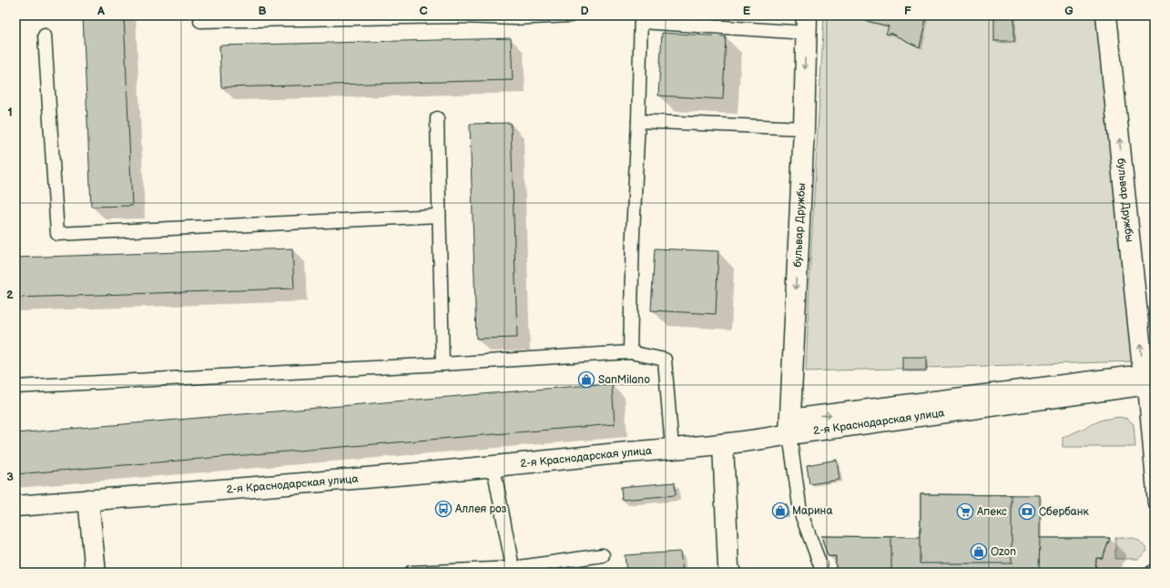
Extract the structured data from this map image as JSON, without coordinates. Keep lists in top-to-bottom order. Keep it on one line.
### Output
{"streets":{"street":["бульвар Дружбы","2-я Краснодарская улица"]},"crossings":[["бульвар Дружбы","2-я Краснодарская улица"]],"places":{"shop":["SanMilano","Марина","Ozon"],"bus stop":["Аллея роз"],"supermarket":["Апекс"],"bank":["Сбербанк"]},"grid":{"columns":["A","B","C","D","E","F","G"],"rows":["1","2","3"]}}
